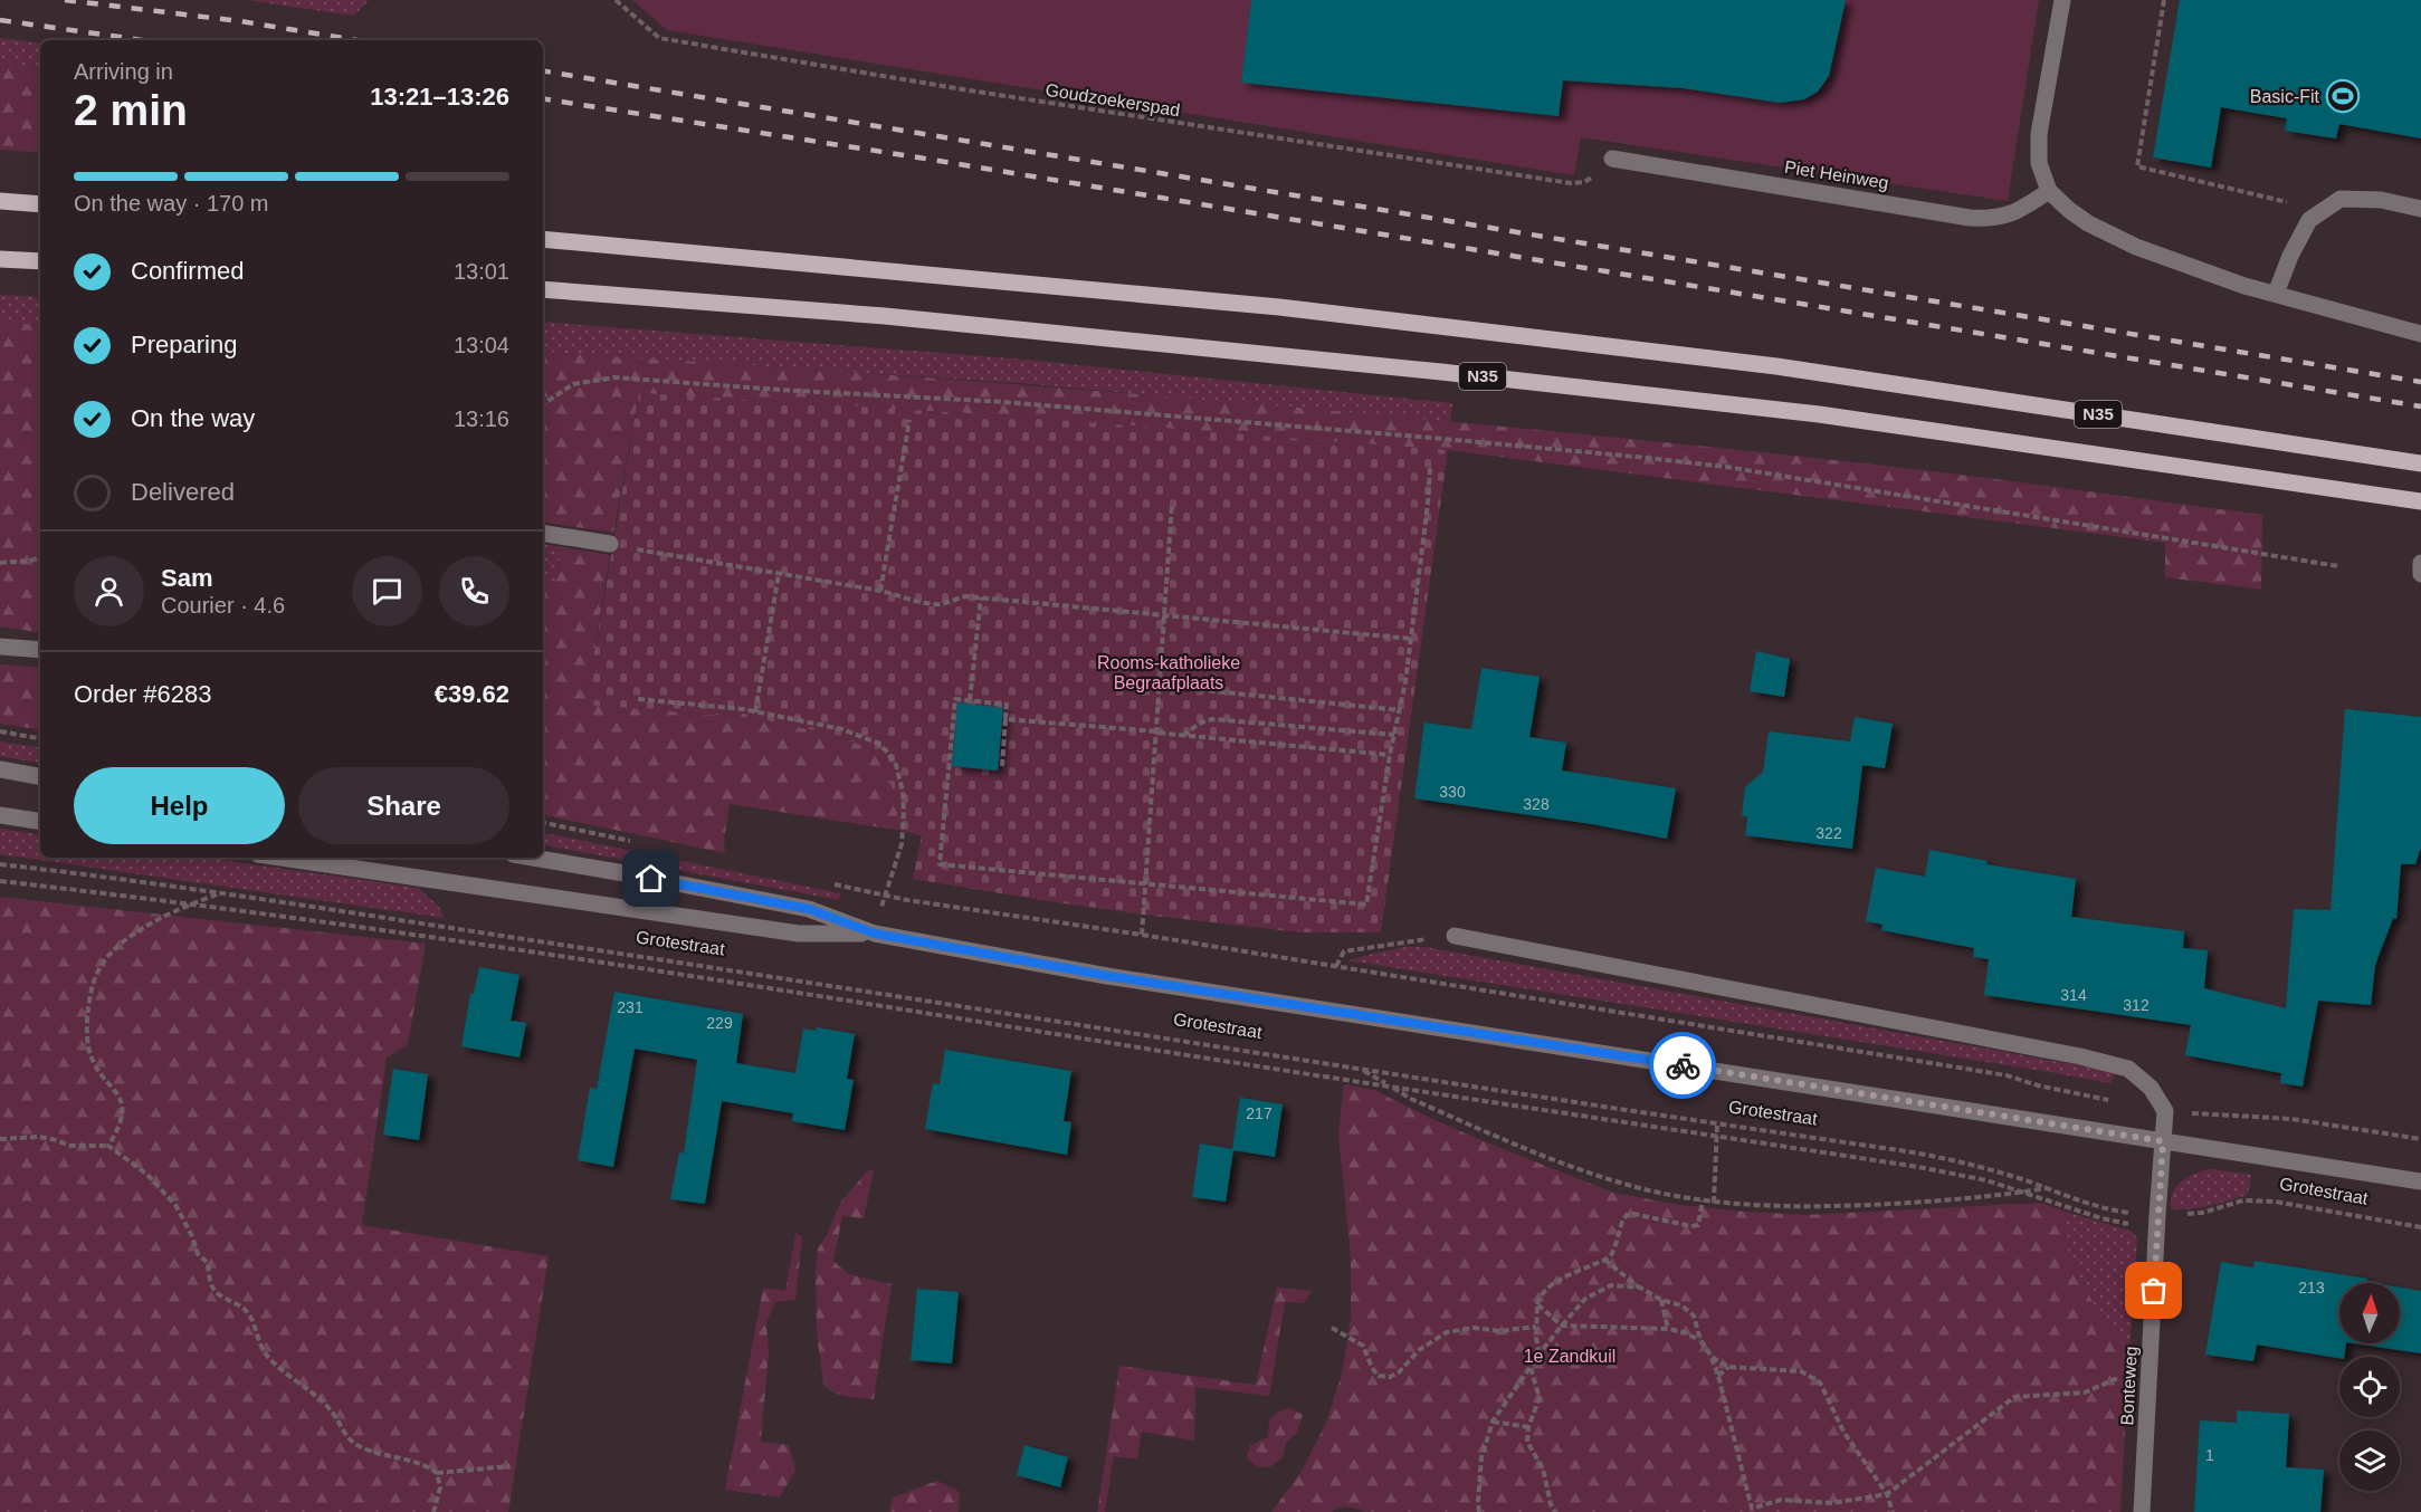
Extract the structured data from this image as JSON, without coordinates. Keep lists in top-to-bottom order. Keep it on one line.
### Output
{"streets":{"main road":["N35"],"street":["Piet Heinweg","Grotestraat","Bonteweg"],"path":["Goudzoekerspad"]},"crossings":[["Goudzoekerspad","Piet Heinweg"],["Grotestraat","Bonteweg"]],"parks":["Rooms-katholieke Begraafplaats","1e Zandkuil"],"places":{"sports":["Basic-Fit"]},"house_numbers":["330","328","322","314","312","231","229","217","213","1"],"north":"top","page":{"heading":["2 min","Arriving in","13:21–13:26"],"panel":["Sam","Courier · 4.6","Order #6283","€39.62"],"bar":"On the way · 170 m","list":[["Confirmed","13:01"],["Preparing","13:04"],["On the way","13:16"],"Delivered"],"buttons":["Help","Share"]}}
